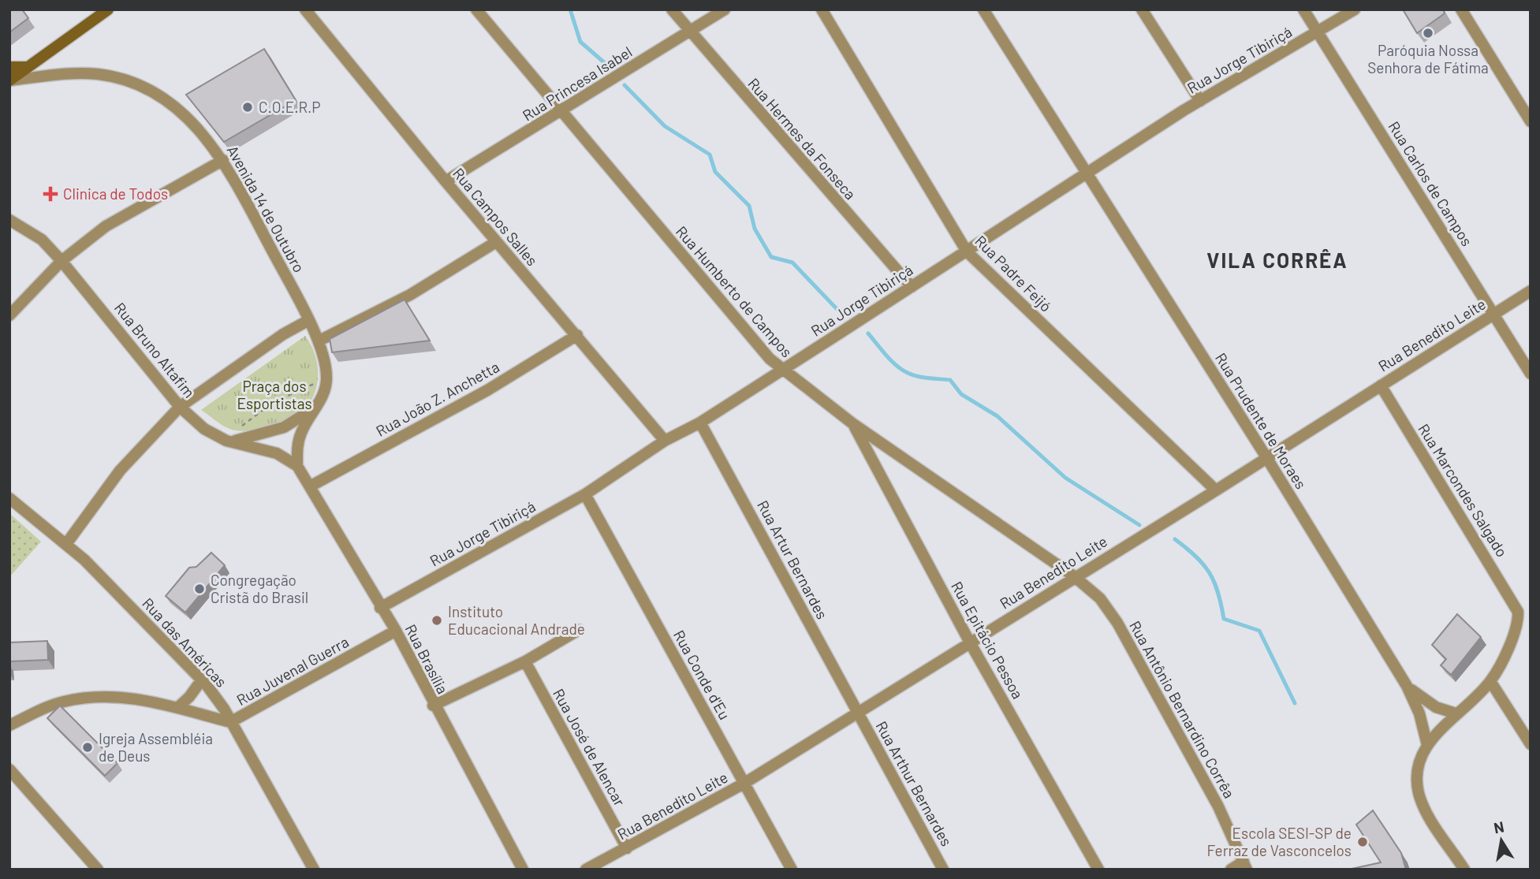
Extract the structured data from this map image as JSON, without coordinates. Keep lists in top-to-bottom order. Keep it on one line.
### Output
{"streets":{"street":["Rua Jorge Tibiriçá","Rua Princesa Isabel","Rua Hermes da Fonseca","Rua Carlos de Campos","Avenida 14 de Outubro","Rua Campos Salles","Rua Padre Feijó","Rua Humberto de Campos","Rua Benedito Leite","Rua Bruno Altafim","Rua João Z. Anchetta","Rua Prudente de Moraes","Rua Marcondes Salgado","Rua Artur Bernardes","Rua Epitácio Pessoa","Rua das Américas","Rua Brasília","Rua Juvenal Guerra","Rua Conde d'Eu","Rua Antônio Bernardino Corrêa","Rua José de Alencar","Rua Arthur Bernardes"]},"crossings":[["Rua Jorge Tibiriçá","Rua Hermes da Fonseca"],["Rua Jorge Tibiriçá","Rua Carlos de Campos"],["Rua Jorge Tibiriçá","Rua Campos Salles"],["Rua Jorge Tibiriçá","Rua Padre Feijó"],["Rua Jorge Tibiriçá","Rua Humberto de Campos"],["Rua Jorge Tibiriçá","Rua Prudente de Moraes"],["Rua Jorge Tibiriçá","Rua Artur Bernardes"],["Rua Jorge Tibiriçá","Rua Brasília"],["Rua Jorge Tibiriçá","Rua Conde d'Eu"],["Rua Princesa Isabel","Rua Hermes da Fonseca"],["Rua Princesa Isabel","Rua Campos Salles"],["Rua Princesa Isabel","Rua Humberto de Campos"],["Rua Carlos de Campos","Rua Benedito Leite"],["Rua Campos Salles","Rua João Z. Anchetta"],["Rua Padre Feijó","Rua Benedito Leite"],["Rua Humberto de Campos","Rua Benedito Leite"],["Rua Humberto de Campos","Rua Epitácio Pessoa"],["Rua Humberto de Campos","Rua Antônio Bernardino Corrêa"],["Rua Benedito Leite","Rua Prudente de Moraes"],["Rua Benedito Leite","Rua Marcondes Salgado"],["Rua Benedito Leite","Rua Artur Bernardes"],["Rua Benedito Leite","Rua Epitácio Pessoa"],["Rua Benedito Leite","Rua Conde d'Eu"],["Rua Benedito Leite","Rua Antônio Bernardino Corrêa"],["Rua Benedito Leite","Rua José de Alencar"],["Rua Benedito Leite","Rua Arthur Bernardes"],["Rua Bruno Altafim","Rua Brasília"],["Rua João Z. Anchetta","Rua Brasília"],["Rua Artur Bernardes","Rua Arthur Bernardes"],["Rua das Américas","Rua Juvenal Guerra"],["Rua Brasília","Rua Juvenal Guerra"]],"districts":["VILA CORRÊA"],"parks":["Praça dos Esportistas"],"places":{"other":["Paróquia Nossa Senhora de Fátima","C.O.E.R.P","Congregação Cristã do Brasil","Instituto Educacional Andrade","Igreja Assembléia de Deus","Escola SESI-SP de Ferraz de Vasconcelos"],"health":["Clinica de Todos"]},"north":"top"}
